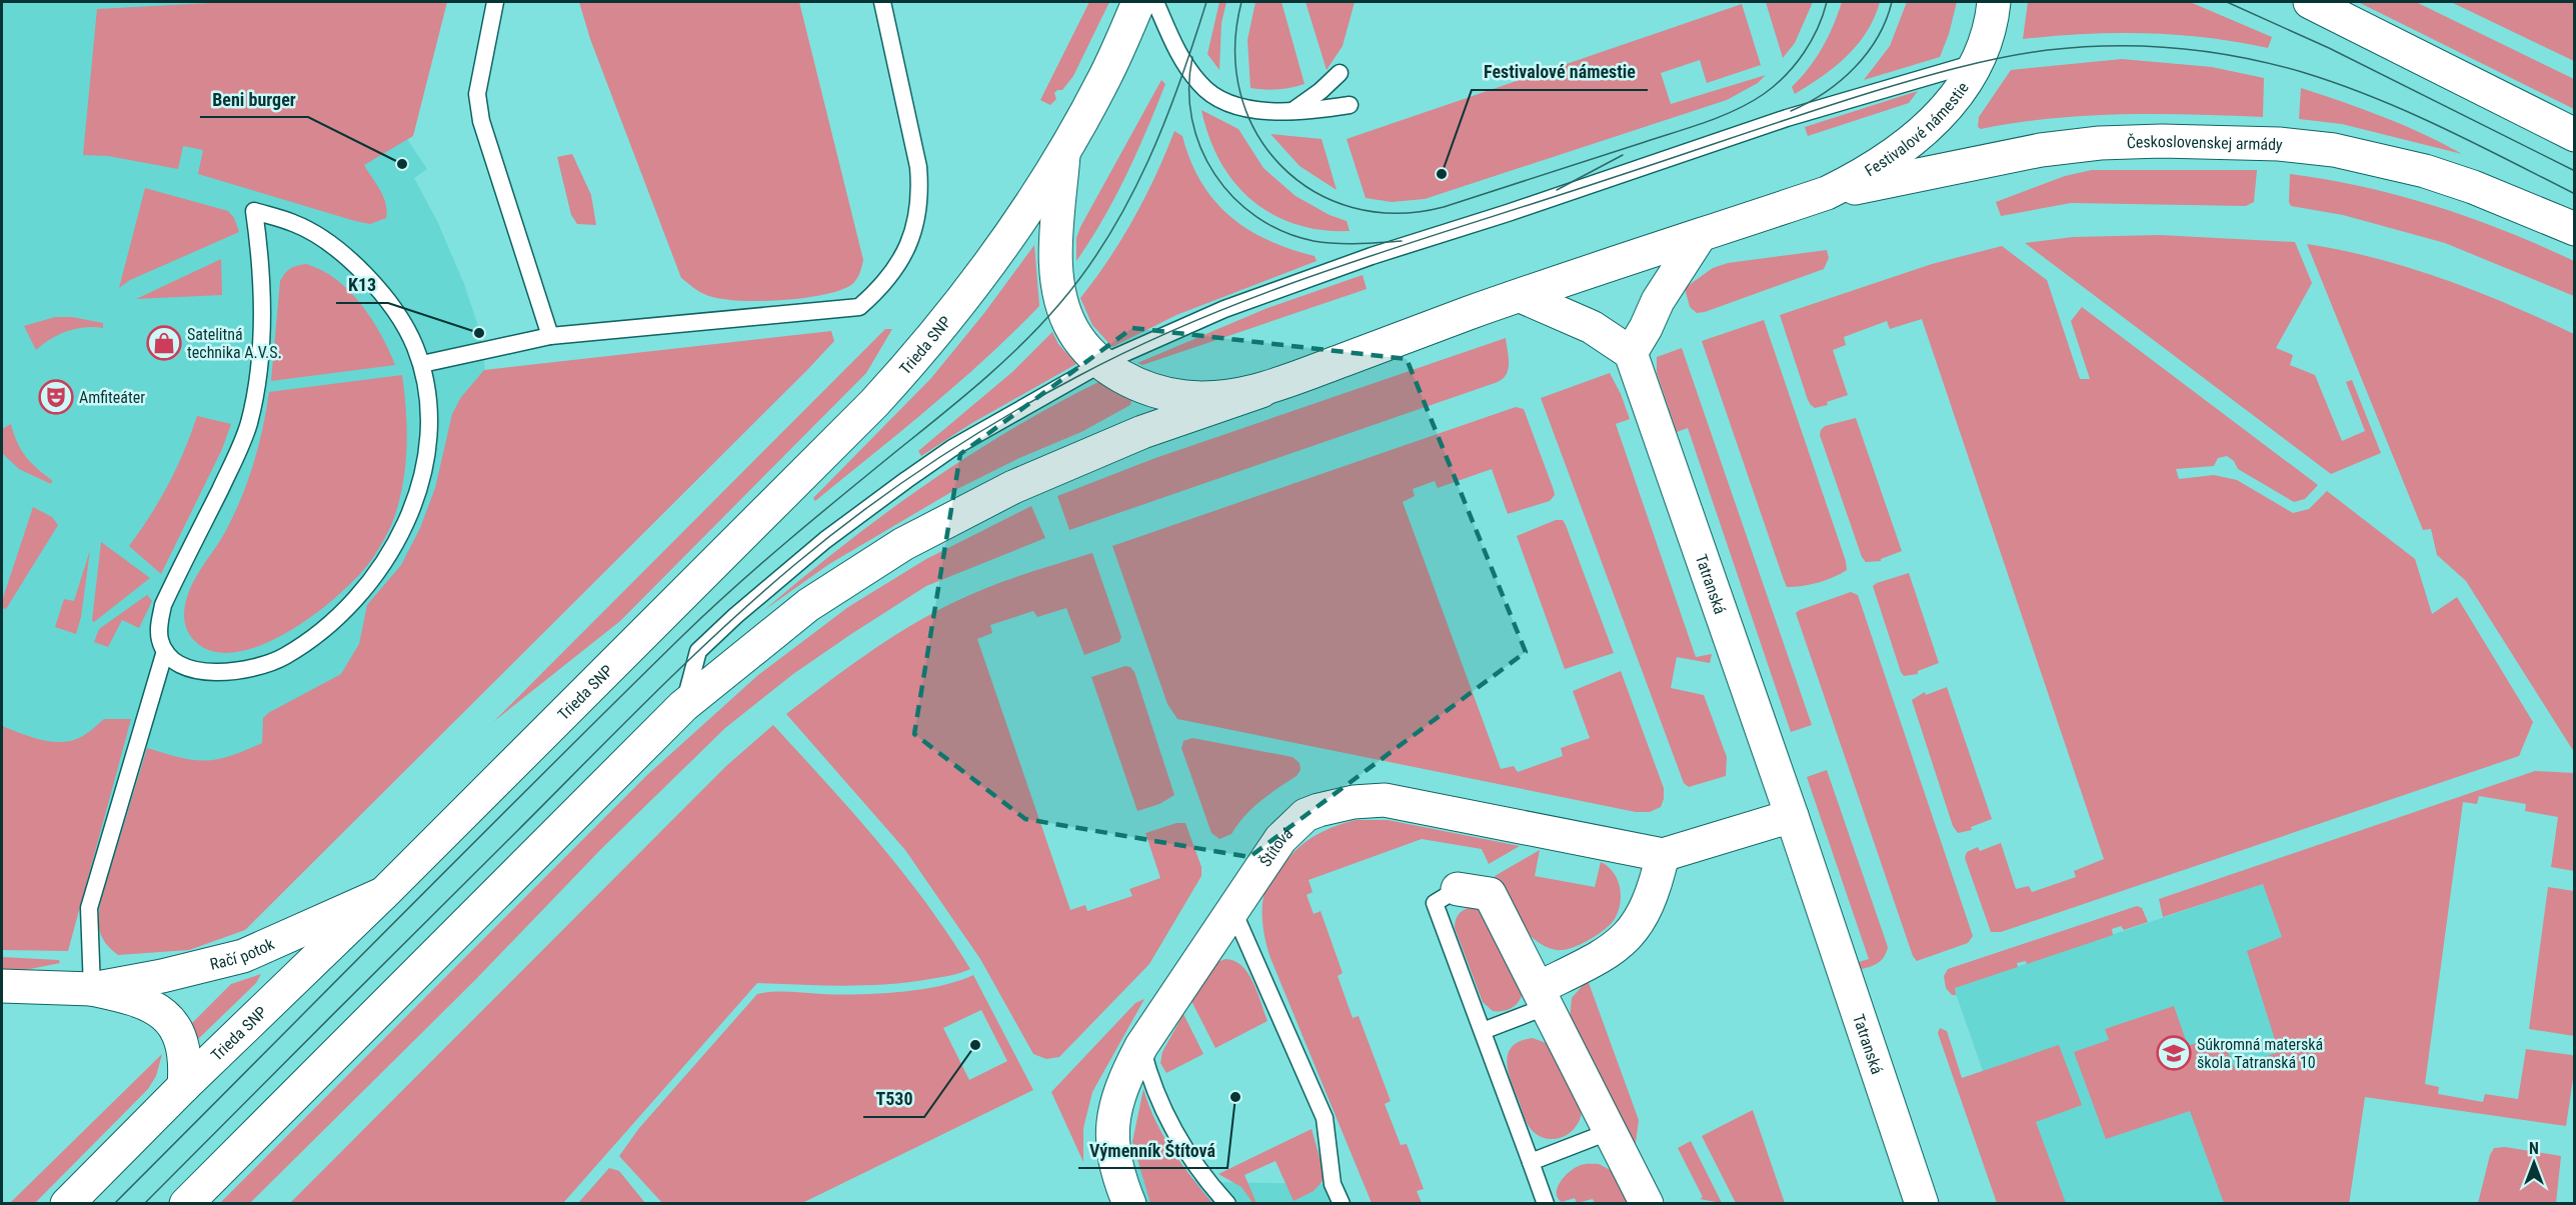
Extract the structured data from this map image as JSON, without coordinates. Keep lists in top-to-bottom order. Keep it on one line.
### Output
{"streets":{"street":["Festivalové námestie","Československej armády","Trieda SNP","Tatranská","Štítová","Račí potok"]},"crossings":[["Festivalové námestie","Československej armády"],["Festivalové námestie","Trieda SNP"],["Trieda SNP","Račí potok"]],"places":{"other":["Beni burger","Festivalové námestie","K13","T530","Výmenník Štítová"],"shop":["Satelitná technika A.V.S."],"theatre":["Amfiteáter"],"school or university":["Súkromná materská škola Tatranská 10"]},"north":"top"}
